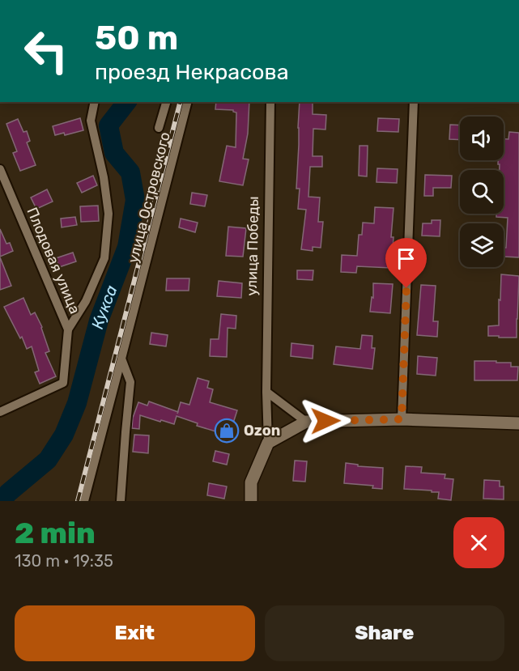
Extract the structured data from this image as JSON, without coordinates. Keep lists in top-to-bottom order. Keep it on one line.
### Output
{"streets":{"street":["улица Островского","улица Победы","Плодовая улица"]},"water":["Кукса"],"places":{"shop":["Ozon"]},"page":{"turn":["50 m","проезд Некрасова"],"heading":["2 min","130 m · 19:35"],"buttons":["Exit","Share"]}}
